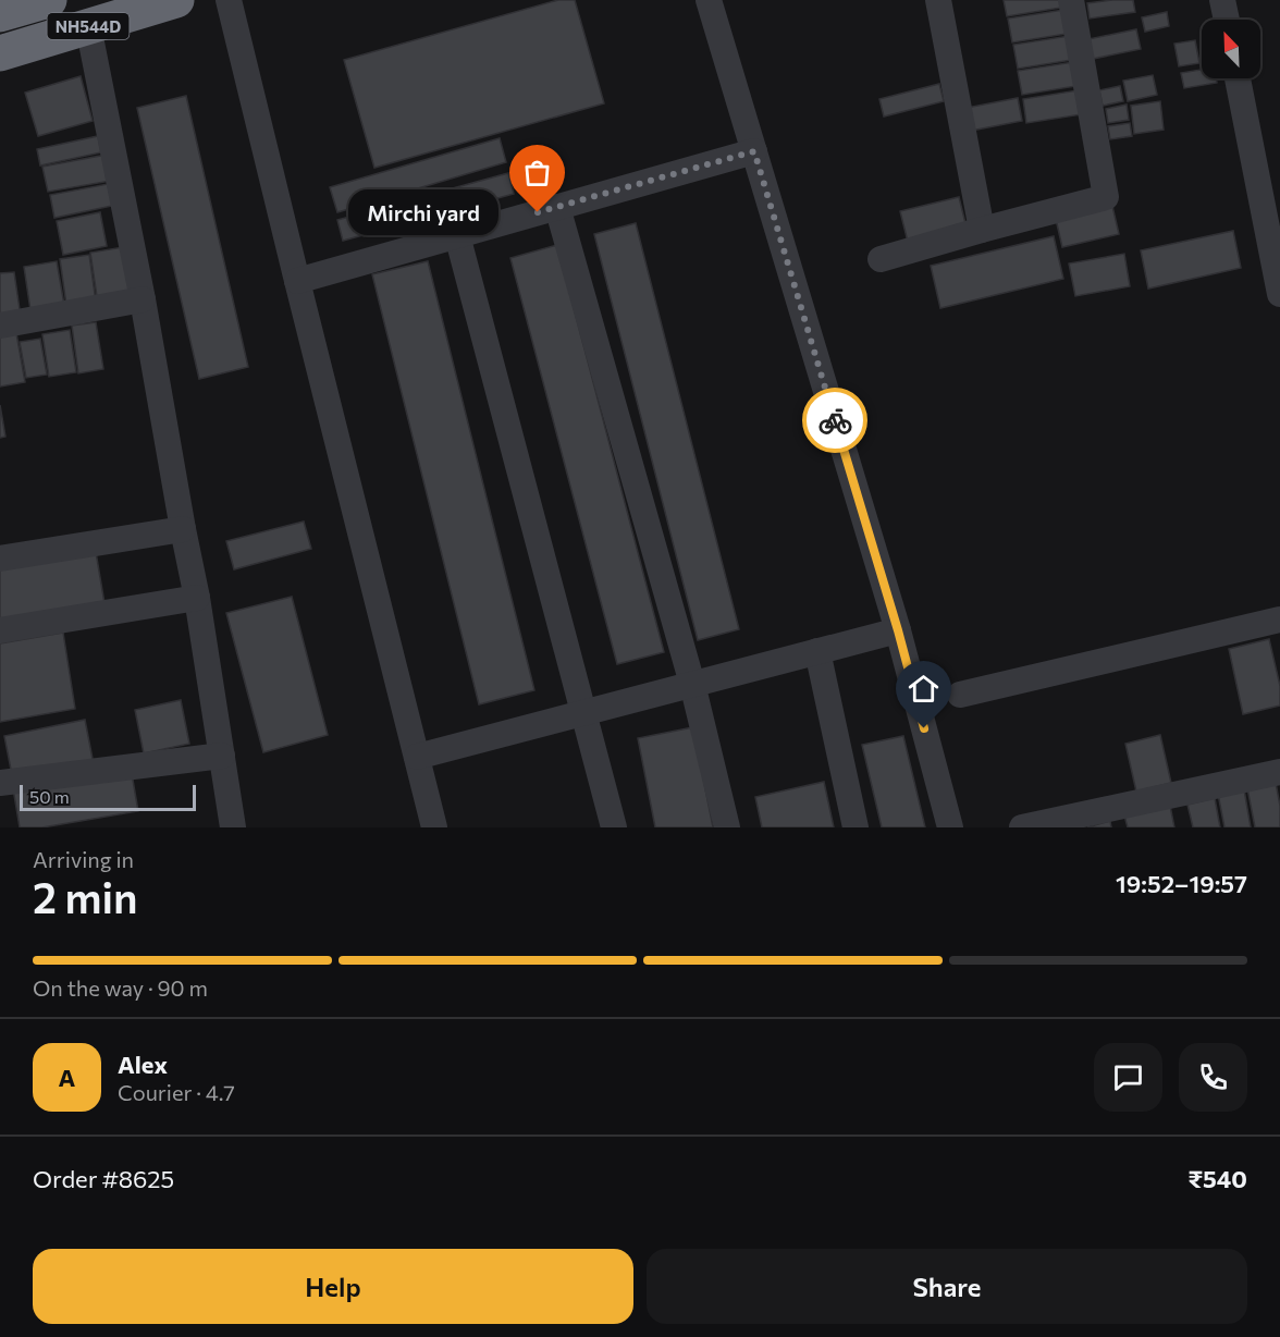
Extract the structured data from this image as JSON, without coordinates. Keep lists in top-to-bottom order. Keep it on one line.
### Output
{"streets":{"highway":["NH544D"]},"places":["Mirchi yard"],"scale_bar":"50 m","north":"top left","page":{"bubble":"Mirchi yard","scale":"50 m","heading":["2 min","Arriving in","19:52–19:57"],"panel":["Alex","Courier · 4.7","Order #8625","₹540"],"bar":"On the way · 90 m","round":"A","buttons":["Help","Share"]}}
